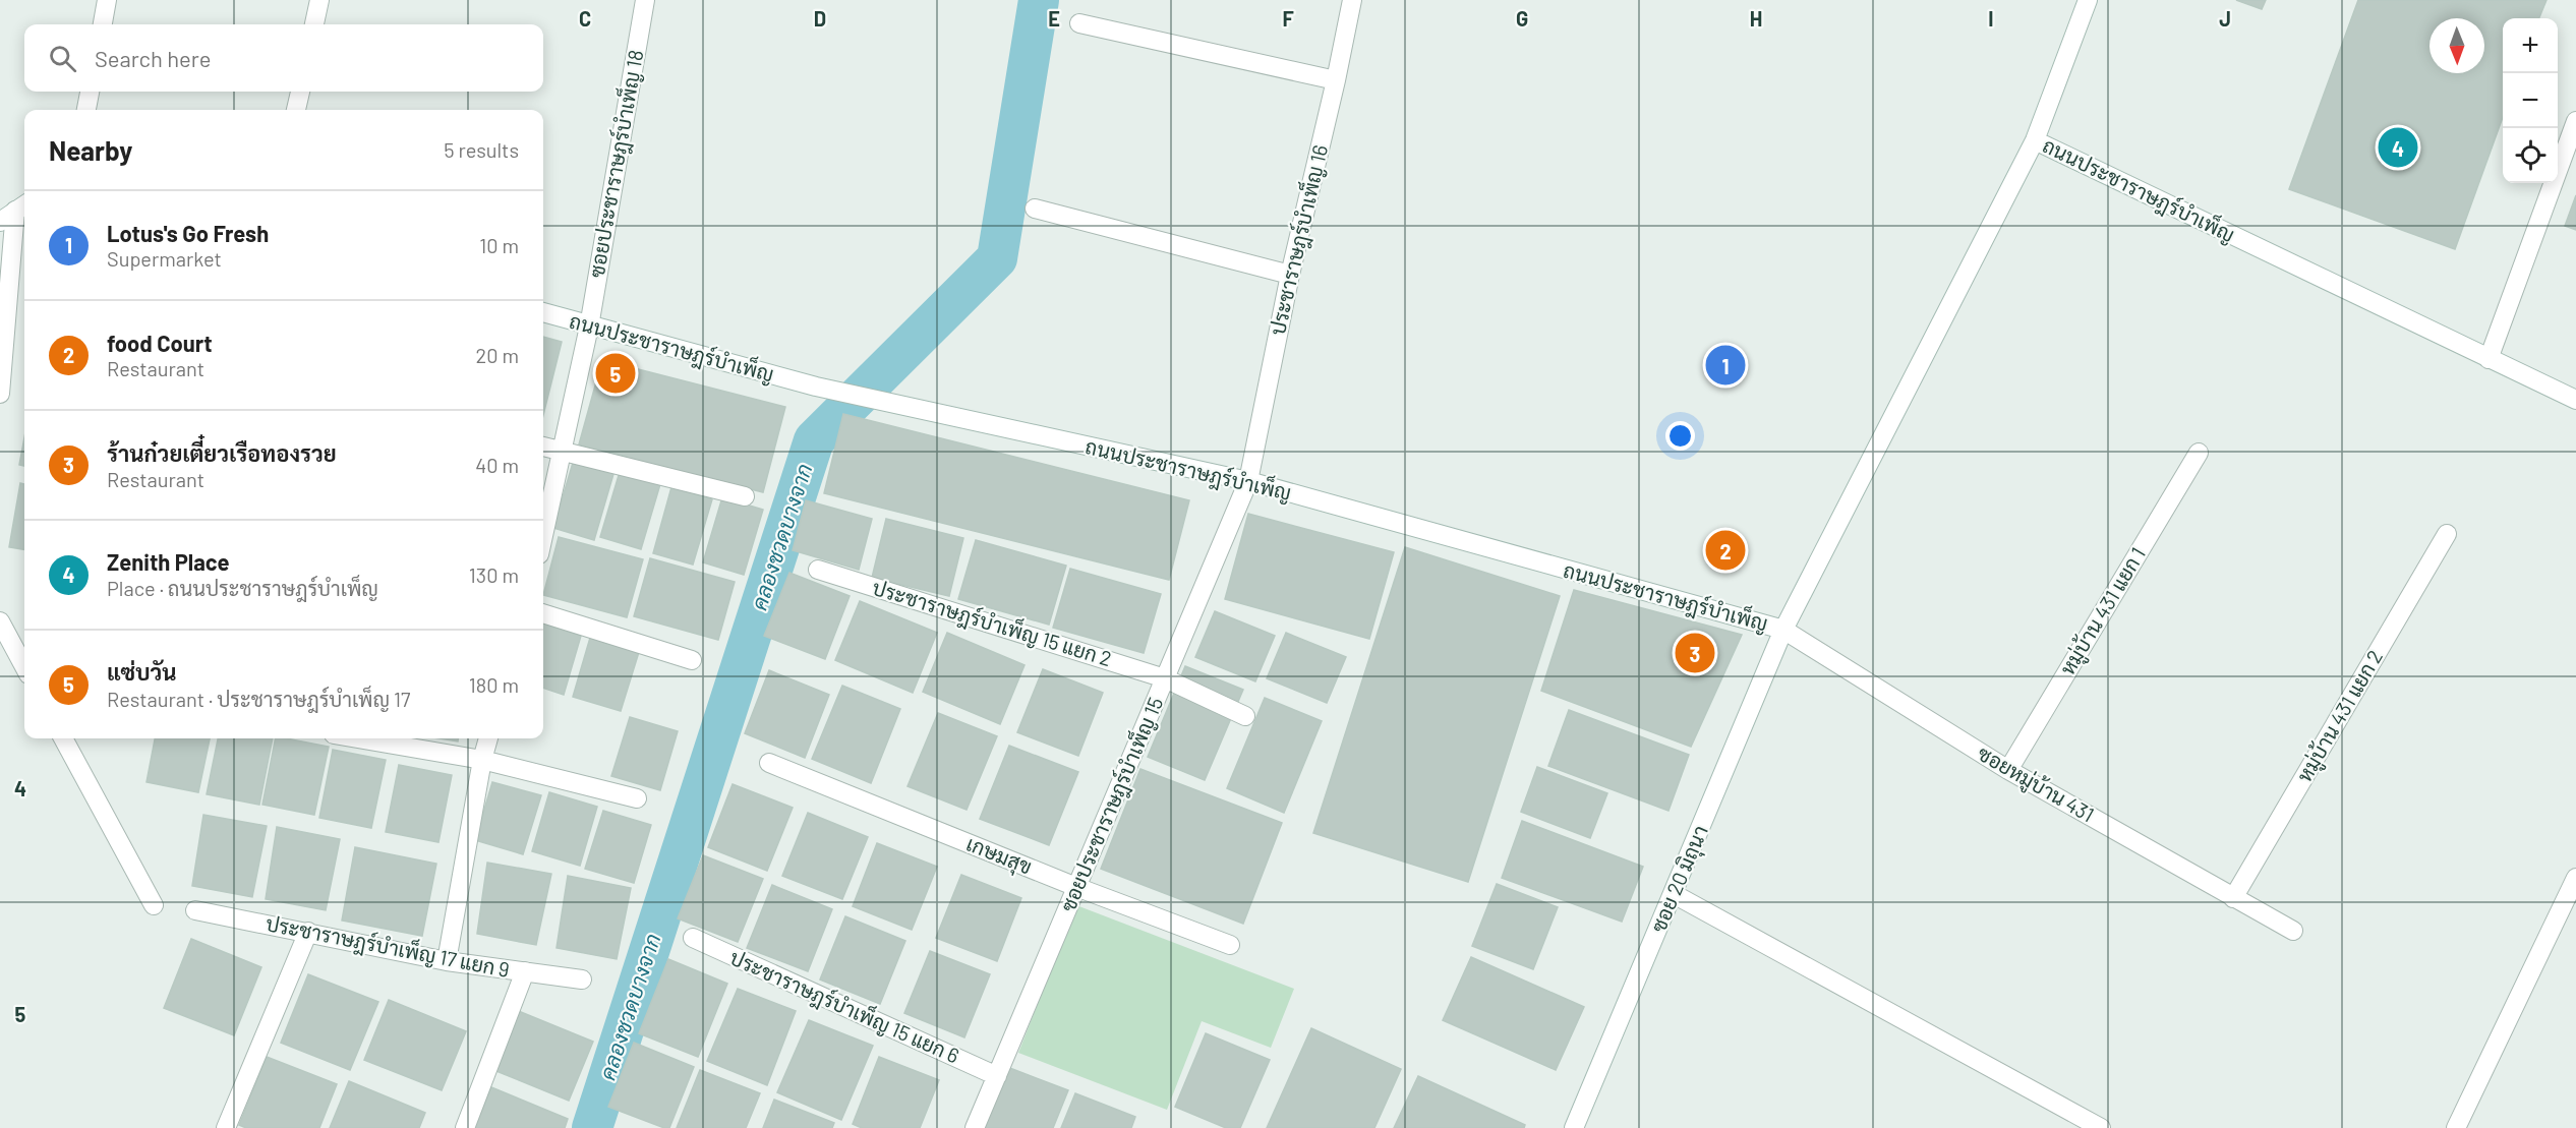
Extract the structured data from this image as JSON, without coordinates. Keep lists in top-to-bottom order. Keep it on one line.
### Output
{"streets":{"street":["ซอยประชาราษฎร์บำเพ็ญ 18","ถนนประชาราษฎร์บำเพ็ญ","ประชาราษฎร์บำเพ็ญ 16","หมู่บ้าน 431 แยก 1","ประชาราษฎร์บำเพ็ญ 15 แยก 2","หมู่บ้าน 431 แยก 2","ซอยหมู่บ้าน 431","ซอยประชาราษฎร์บำเพ็ญ 15","เกษมสุข","ซอย 20 มิถุนา","ประชาราษฎร์บำเพ็ญ 17 แยก 9","ประชาราษฎร์บำเพ็ญ 15 แยก 6"]},"crossings":[["ซอยประชาราษฎร์บำเพ็ญ 18","ถนนประชาราษฎร์บำเพ็ญ"],["ถนนประชาราษฎร์บำเพ็ญ","ประชาราษฎร์บำเพ็ญ 16"],["ถนนประชาราษฎร์บำเพ็ญ","ซอยหมู่บ้าน 431"],["ถนนประชาราษฎร์บำเพ็ญ","ซอยประชาราษฎร์บำเพ็ญ 15"],["ถนนประชาราษฎร์บำเพ็ญ","ซอย 20 มิถุนา"],["ประชาราษฎร์บำเพ็ญ 16","ซอยประชาราษฎร์บำเพ็ญ 15"],["หมู่บ้าน 431 แยก 1","ซอยหมู่บ้าน 431"],["ประชาราษฎร์บำเพ็ญ 15 แยก 2","ซอยประชาราษฎร์บำเพ็ญ 15"],["หมู่บ้าน 431 แยก 2","ซอยหมู่บ้าน 431"],["ซอยหมู่บ้าน 431","ซอย 20 มิถุนา"],["ซอยประชาราษฎร์บำเพ็ญ 15","เกษมสุข"],["ซอยประชาราษฎร์บำเพ็ญ 15","ประชาราษฎร์บำเพ็ญ 15 แยก 6"]],"water":["คลองชวดบางจาก"],"north":"bottom","page":{"map_buttons":["+","−"],"search":"Search here","heading":["Nearby","5 results"],"pins":["4","1","5","2","3"],"list":[{"mark":"1","name":"Lotus's Go Fresh","note":"Supermarket","value":"10 m"},{"mark":"2","name":"food Court","note":"Restaurant","value":"20 m"},{"mark":"3","name":"ร้านก๋วยเตี๋ยวเรือทองรวย","note":"Restaurant","value":"40 m"},{"mark":"4","name":"Zenith Place","note":"Place · ถนนประชาราษฎร์บำเพ็ญ","value":"130 m"},{"mark":"5","name":"แซ่บวัน","note":"Restaurant · ประชาราษฎร์บำเพ็ญ 17","value":"180 m"}]},"grid":{"columns":["C","D","E","F","G","H","I","J"],"rows":["4","5"]}}
